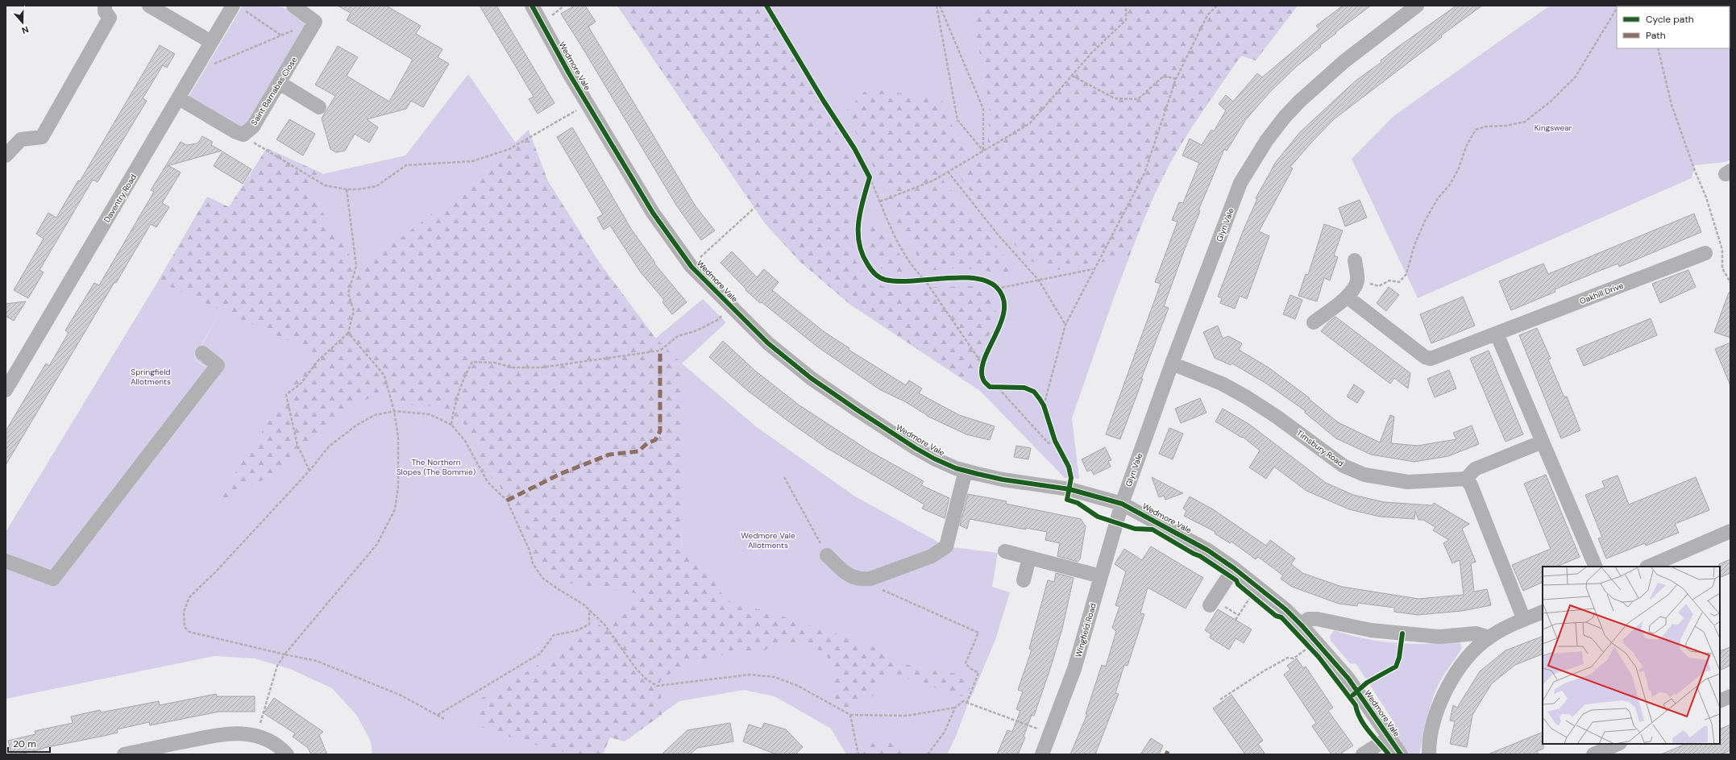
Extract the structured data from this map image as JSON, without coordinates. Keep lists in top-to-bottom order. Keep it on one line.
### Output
{"streets":{"street":["Wedmore Vale","Saint Barnabas Close","Daventry Road","Glyn Vale","Oakhill Drive","Timsbury Road","Wingfield Road"]},"crossings":[["Wedmore Vale","Glyn Vale"],["Wedmore Vale","Wingfield Road"],["Glyn Vale","Timsbury Road"],["Glyn Vale","Wingfield Road"]],"parks":["Kingswear","Springfield Allotments","The Northern Slopes (The Bommie)","Wedmore Vale Allotments"],"legend":["Cycle path","Path"],"scale_bar":"20 m","north":"bottom"}
